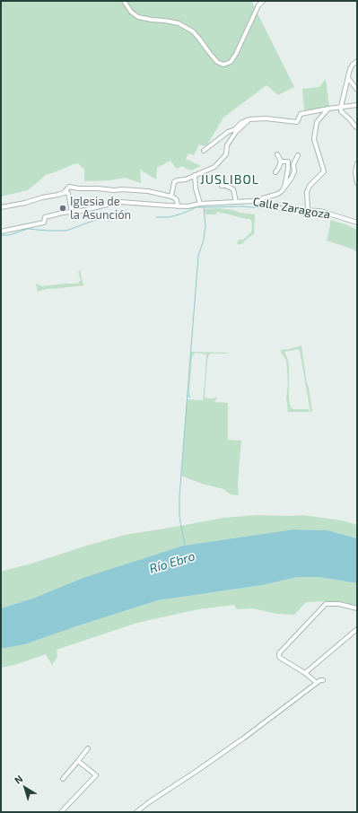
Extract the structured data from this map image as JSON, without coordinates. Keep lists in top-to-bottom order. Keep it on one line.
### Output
{"streets":{"street":["Calle Zaragoza"]},"districts":["JUSLIBOL"],"water":["Río Ebro"],"places":["Iglesia de la Asunción"],"north":"top left"}
